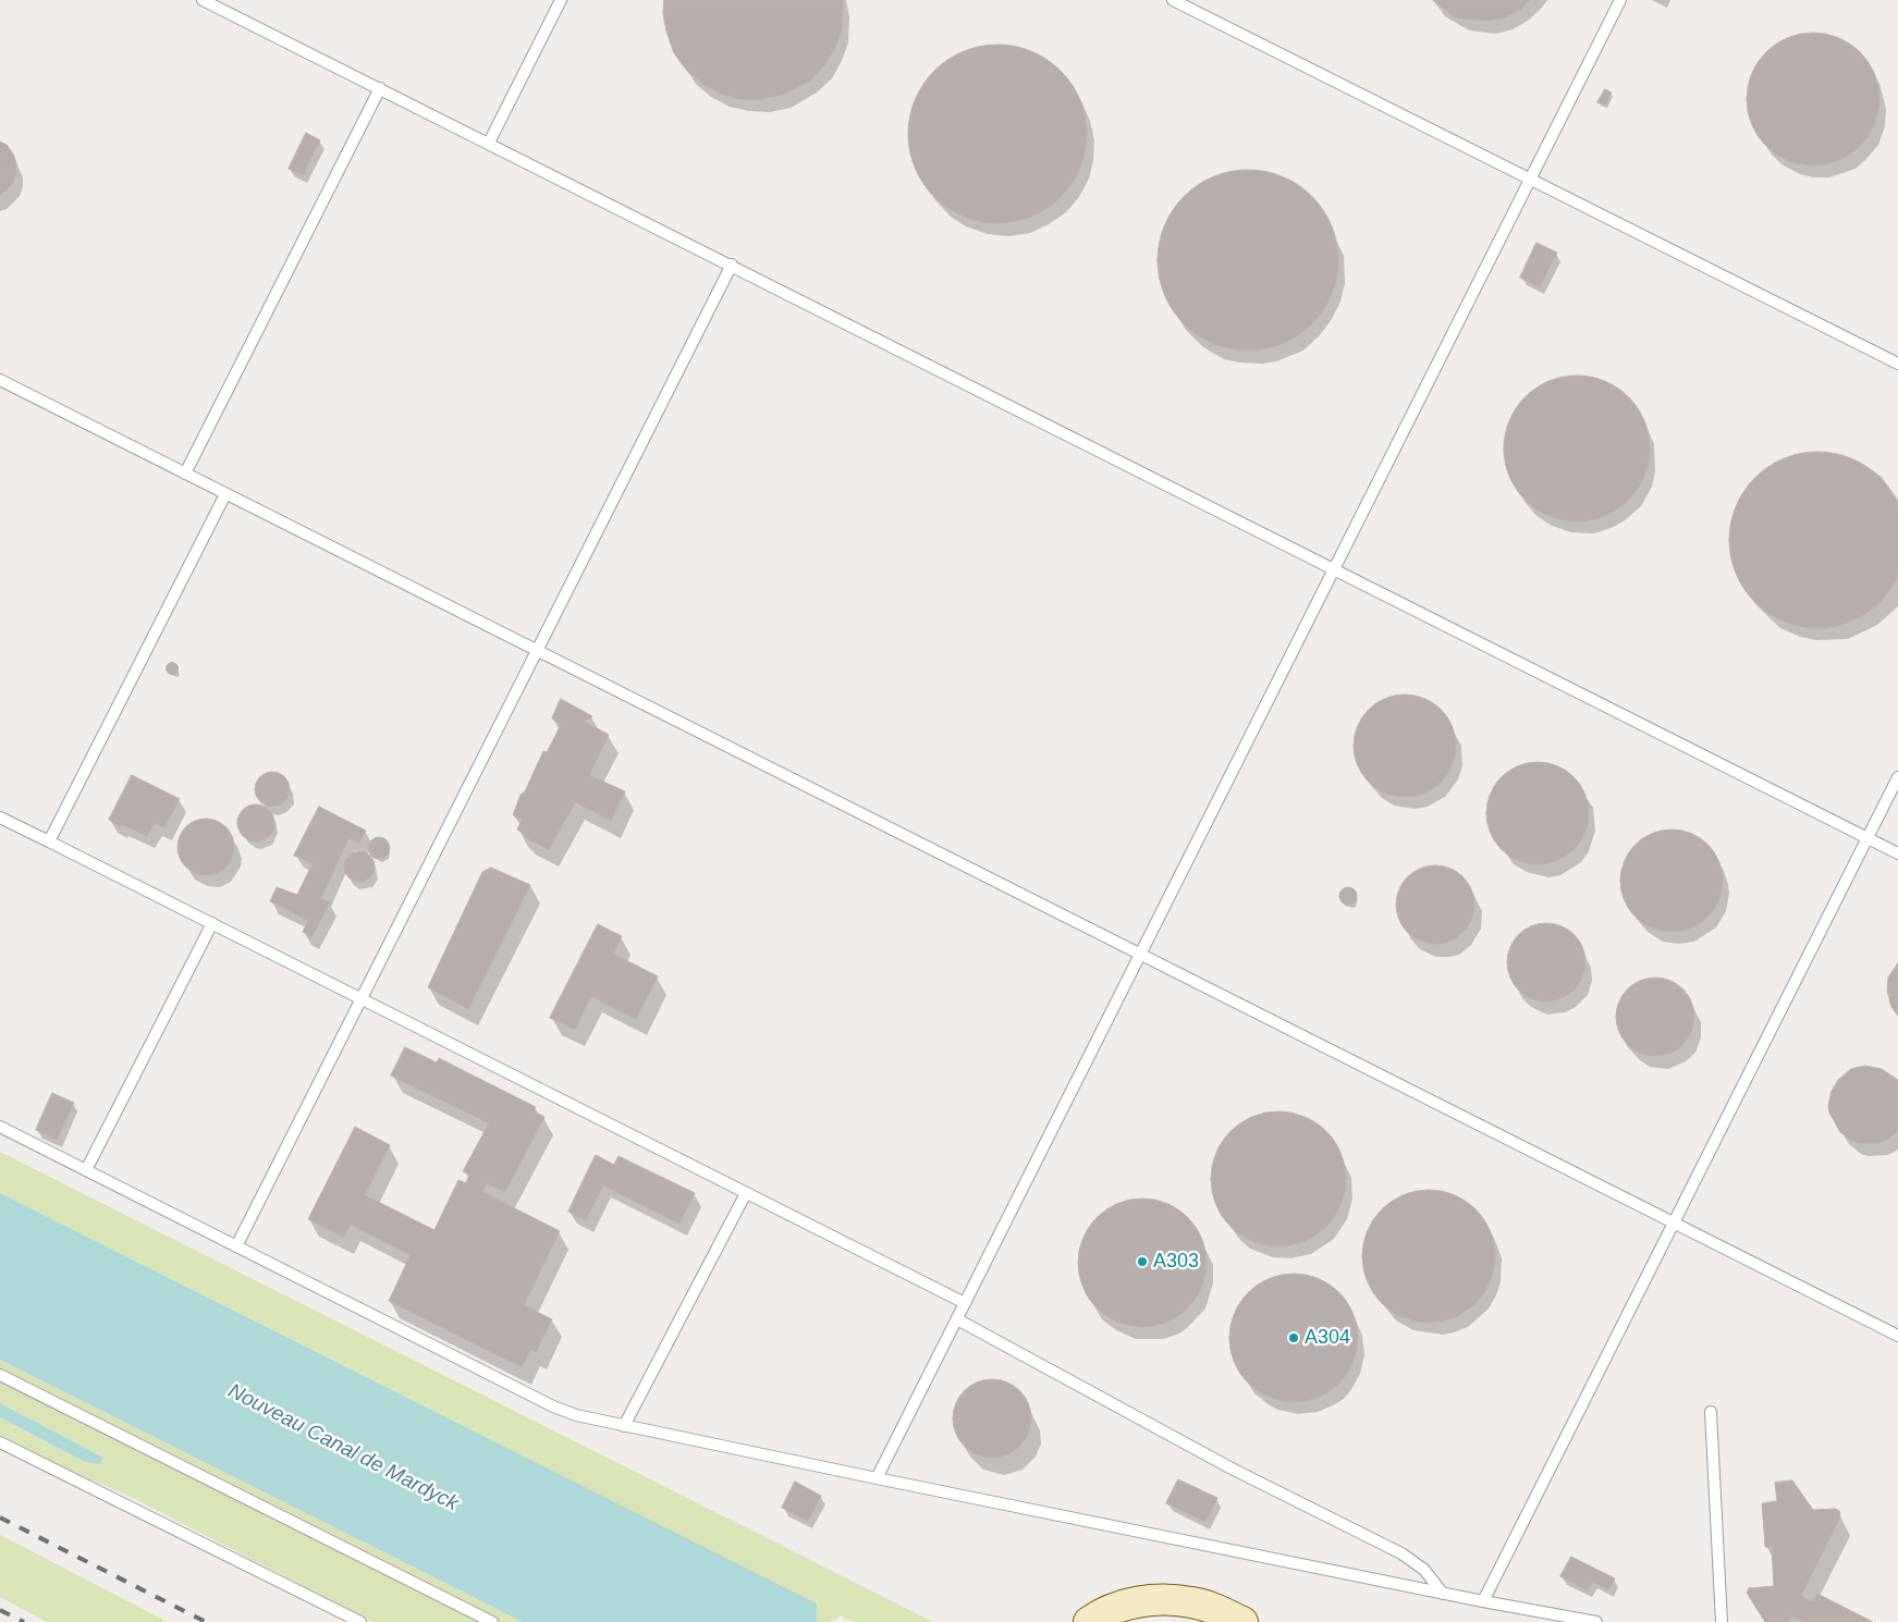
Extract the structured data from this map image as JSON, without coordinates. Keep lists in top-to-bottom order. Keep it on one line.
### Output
{"water":["Nouveau Canal de Mardyck"],"places":["A303","A304"]}
